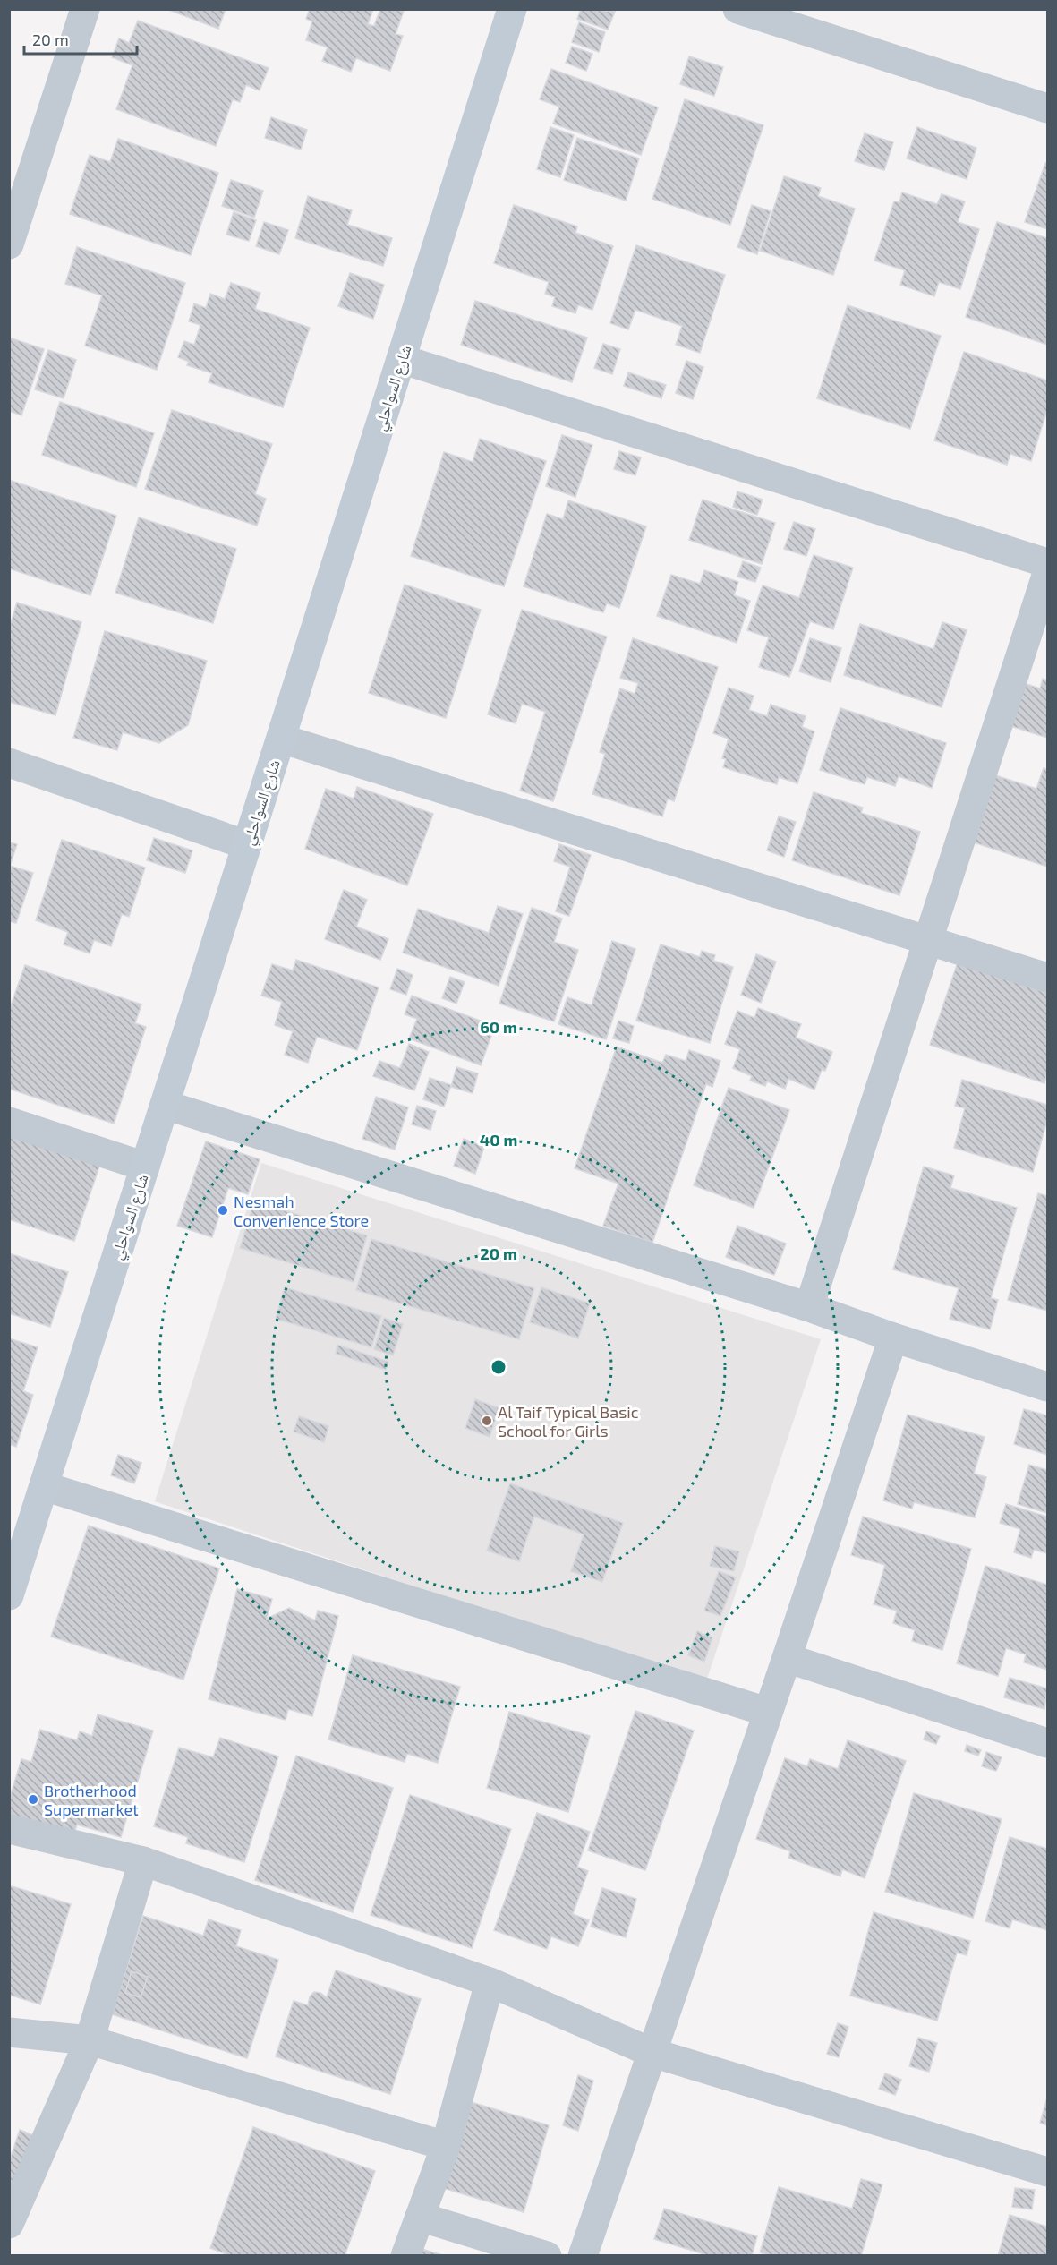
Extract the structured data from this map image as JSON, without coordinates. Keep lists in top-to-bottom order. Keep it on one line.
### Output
{"streets":{"street":["شارع السواحلي"]},"places":["Nesmah Convenience Store","Al Taif Typical Basic School for Girls","Brotherhood Supermarket"],"scale_bar":"20 m","rings":["60 m","40 m","20 m"]}
